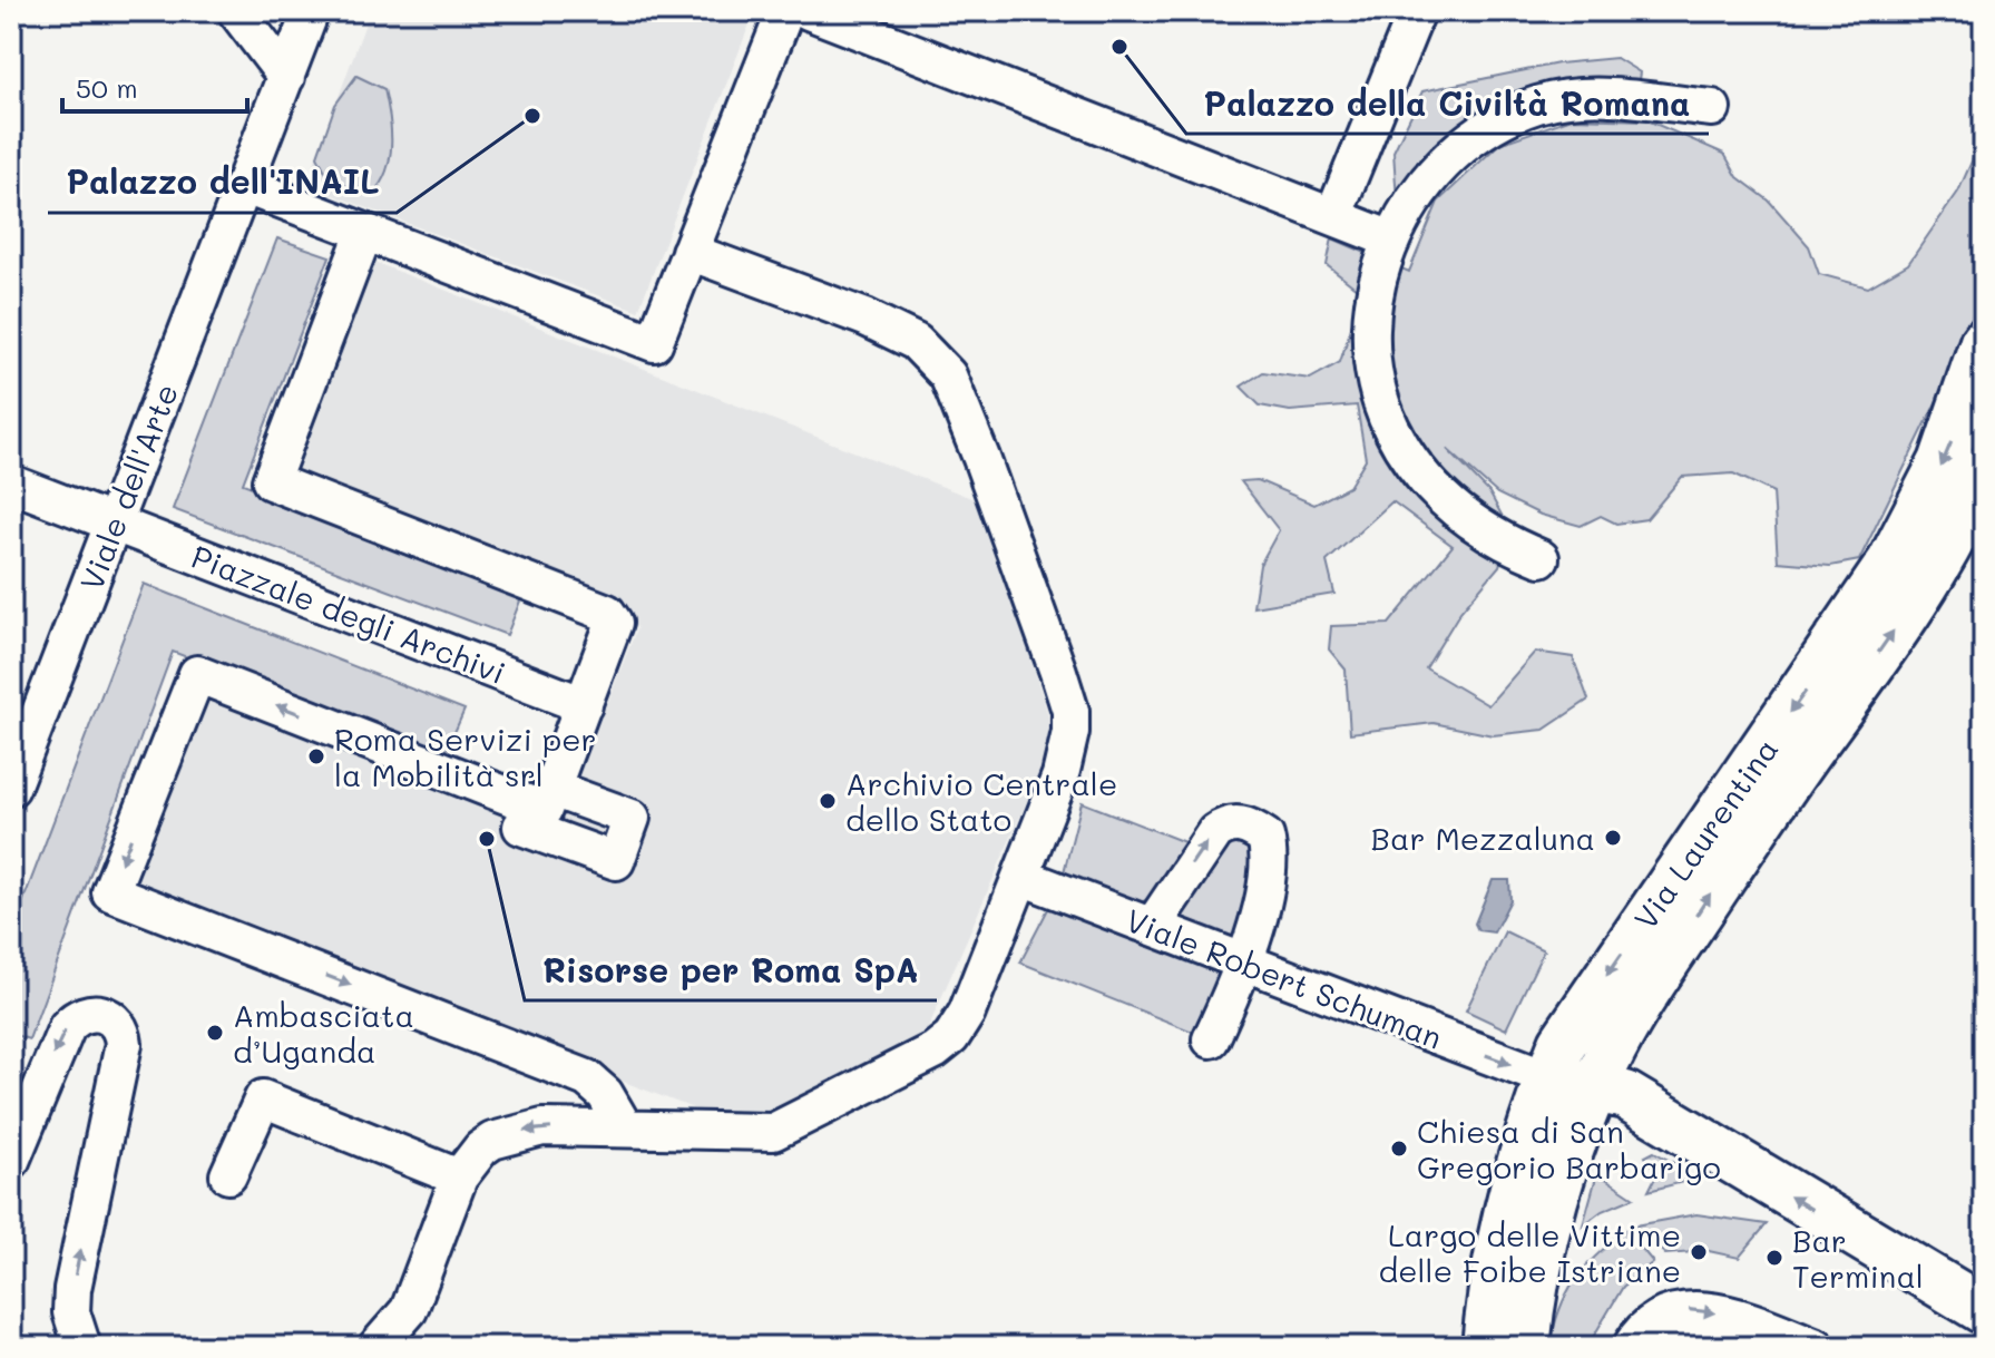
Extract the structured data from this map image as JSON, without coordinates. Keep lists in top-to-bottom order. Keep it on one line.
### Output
{"streets":{"main road":["Via Laurentina"],"street":["Viale dell'Arte","Piazzale degli Archivi","Viale Robert Schuman"]},"crossings":[["Viale dell'Arte","Piazzale degli Archivi"],["Via Laurentina","Viale Robert Schuman"]],"one_way":["Viale Robert Schuman"],"places":["Palazzo della Civiltà Romana","Palazzo dell'INAIL","Roma Servizi per la Mobilità srl","Archivio Centrale dello Stato","Bar Mezzaluna","Risorse per Roma SpA","Ambasciata d’Uganda","Chiesa di San Gregorio Barbarigo","Largo delle Vittime delle Foibe Istriane","Bar Terminal"],"scale_bar":"50 m"}
